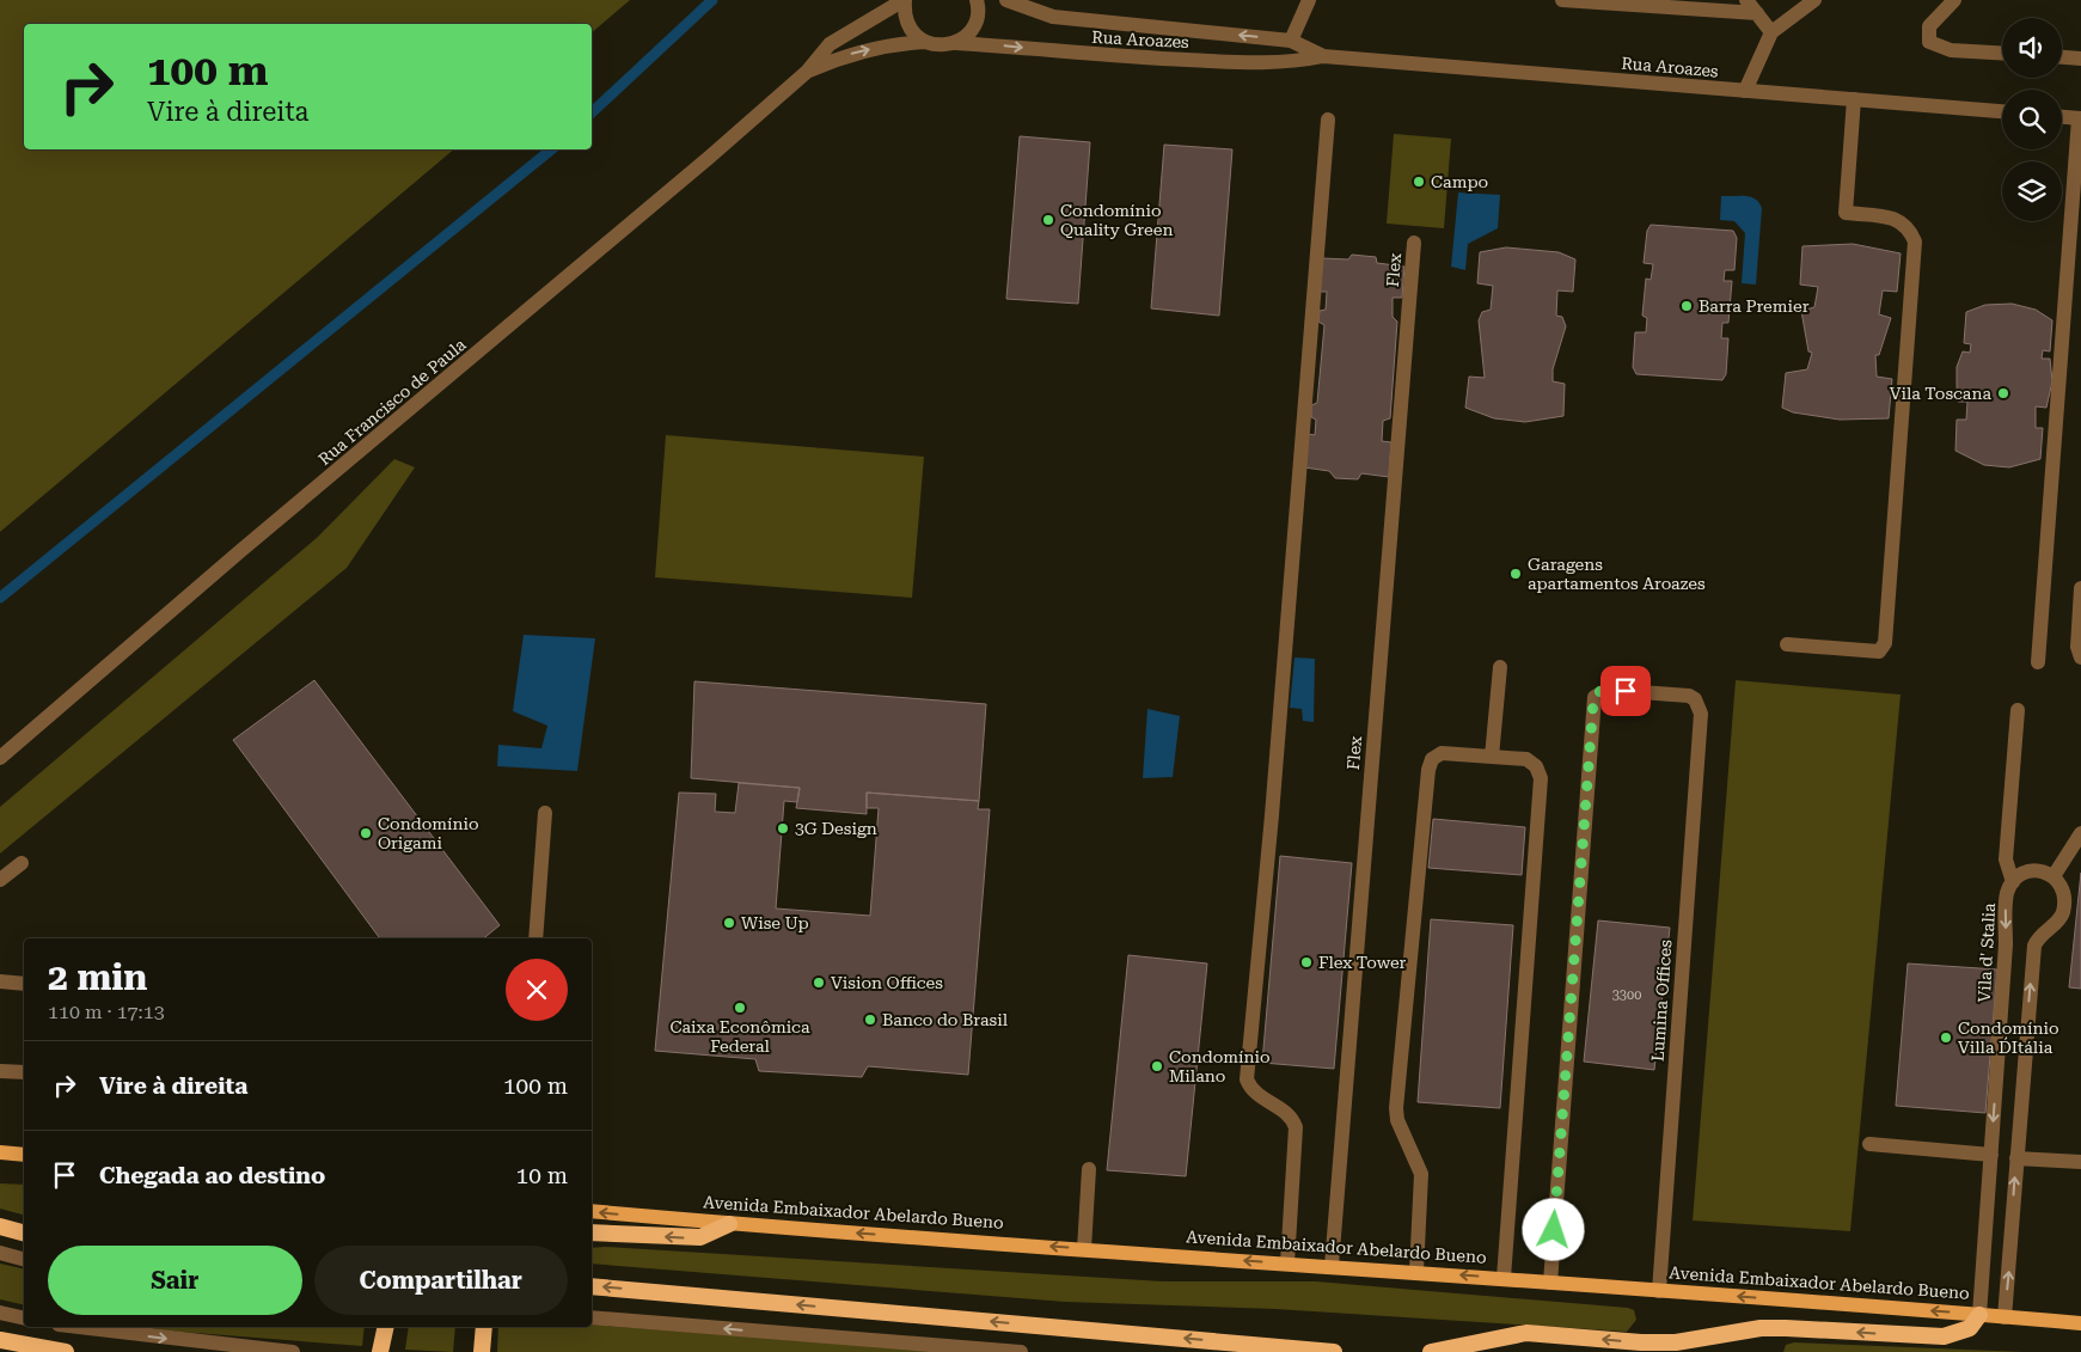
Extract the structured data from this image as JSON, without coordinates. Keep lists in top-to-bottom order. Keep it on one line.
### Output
{"streets":{"main road":["Avenida Embaixador Abelardo Bueno"],"street":["Rua Aroazes","Flex","Rua Francisco de Paula","Vila d' Stalia","Lumina Offices"]},"crossings":[["Rua Aroazes","Rua Francisco de Paula"],["Flex","Avenida Embaixador Abelardo Bueno"],["Vila d' Stalia","Avenida Embaixador Abelardo Bueno"],["Lumina Offices","Avenida Embaixador Abelardo Bueno"]],"one_way":["Avenida Embaixador Abelardo Bueno"],"places":["Campo","Condomínio Quality Green","Barra Premier","Vila Toscana","Garagens apartamentos Aroazes","3G Design","Condomínio Origami","Wise Up","Flex Tower","Vision Offices","Caixa Econômica Federal","Banco do Brasil","Condomínio Villa D´Itália","Condomínio Milano"],"house_numbers":["3300"],"page":{"turn":["100 m","Vire à direita"],"heading":["2 min","110 m · 17:13"],"list":[{"name":"Vire à direita","value":"100 m"},{"name":"Chegada ao destino","value":"10 m"}],"buttons":["Sair","Compartilhar"]}}
